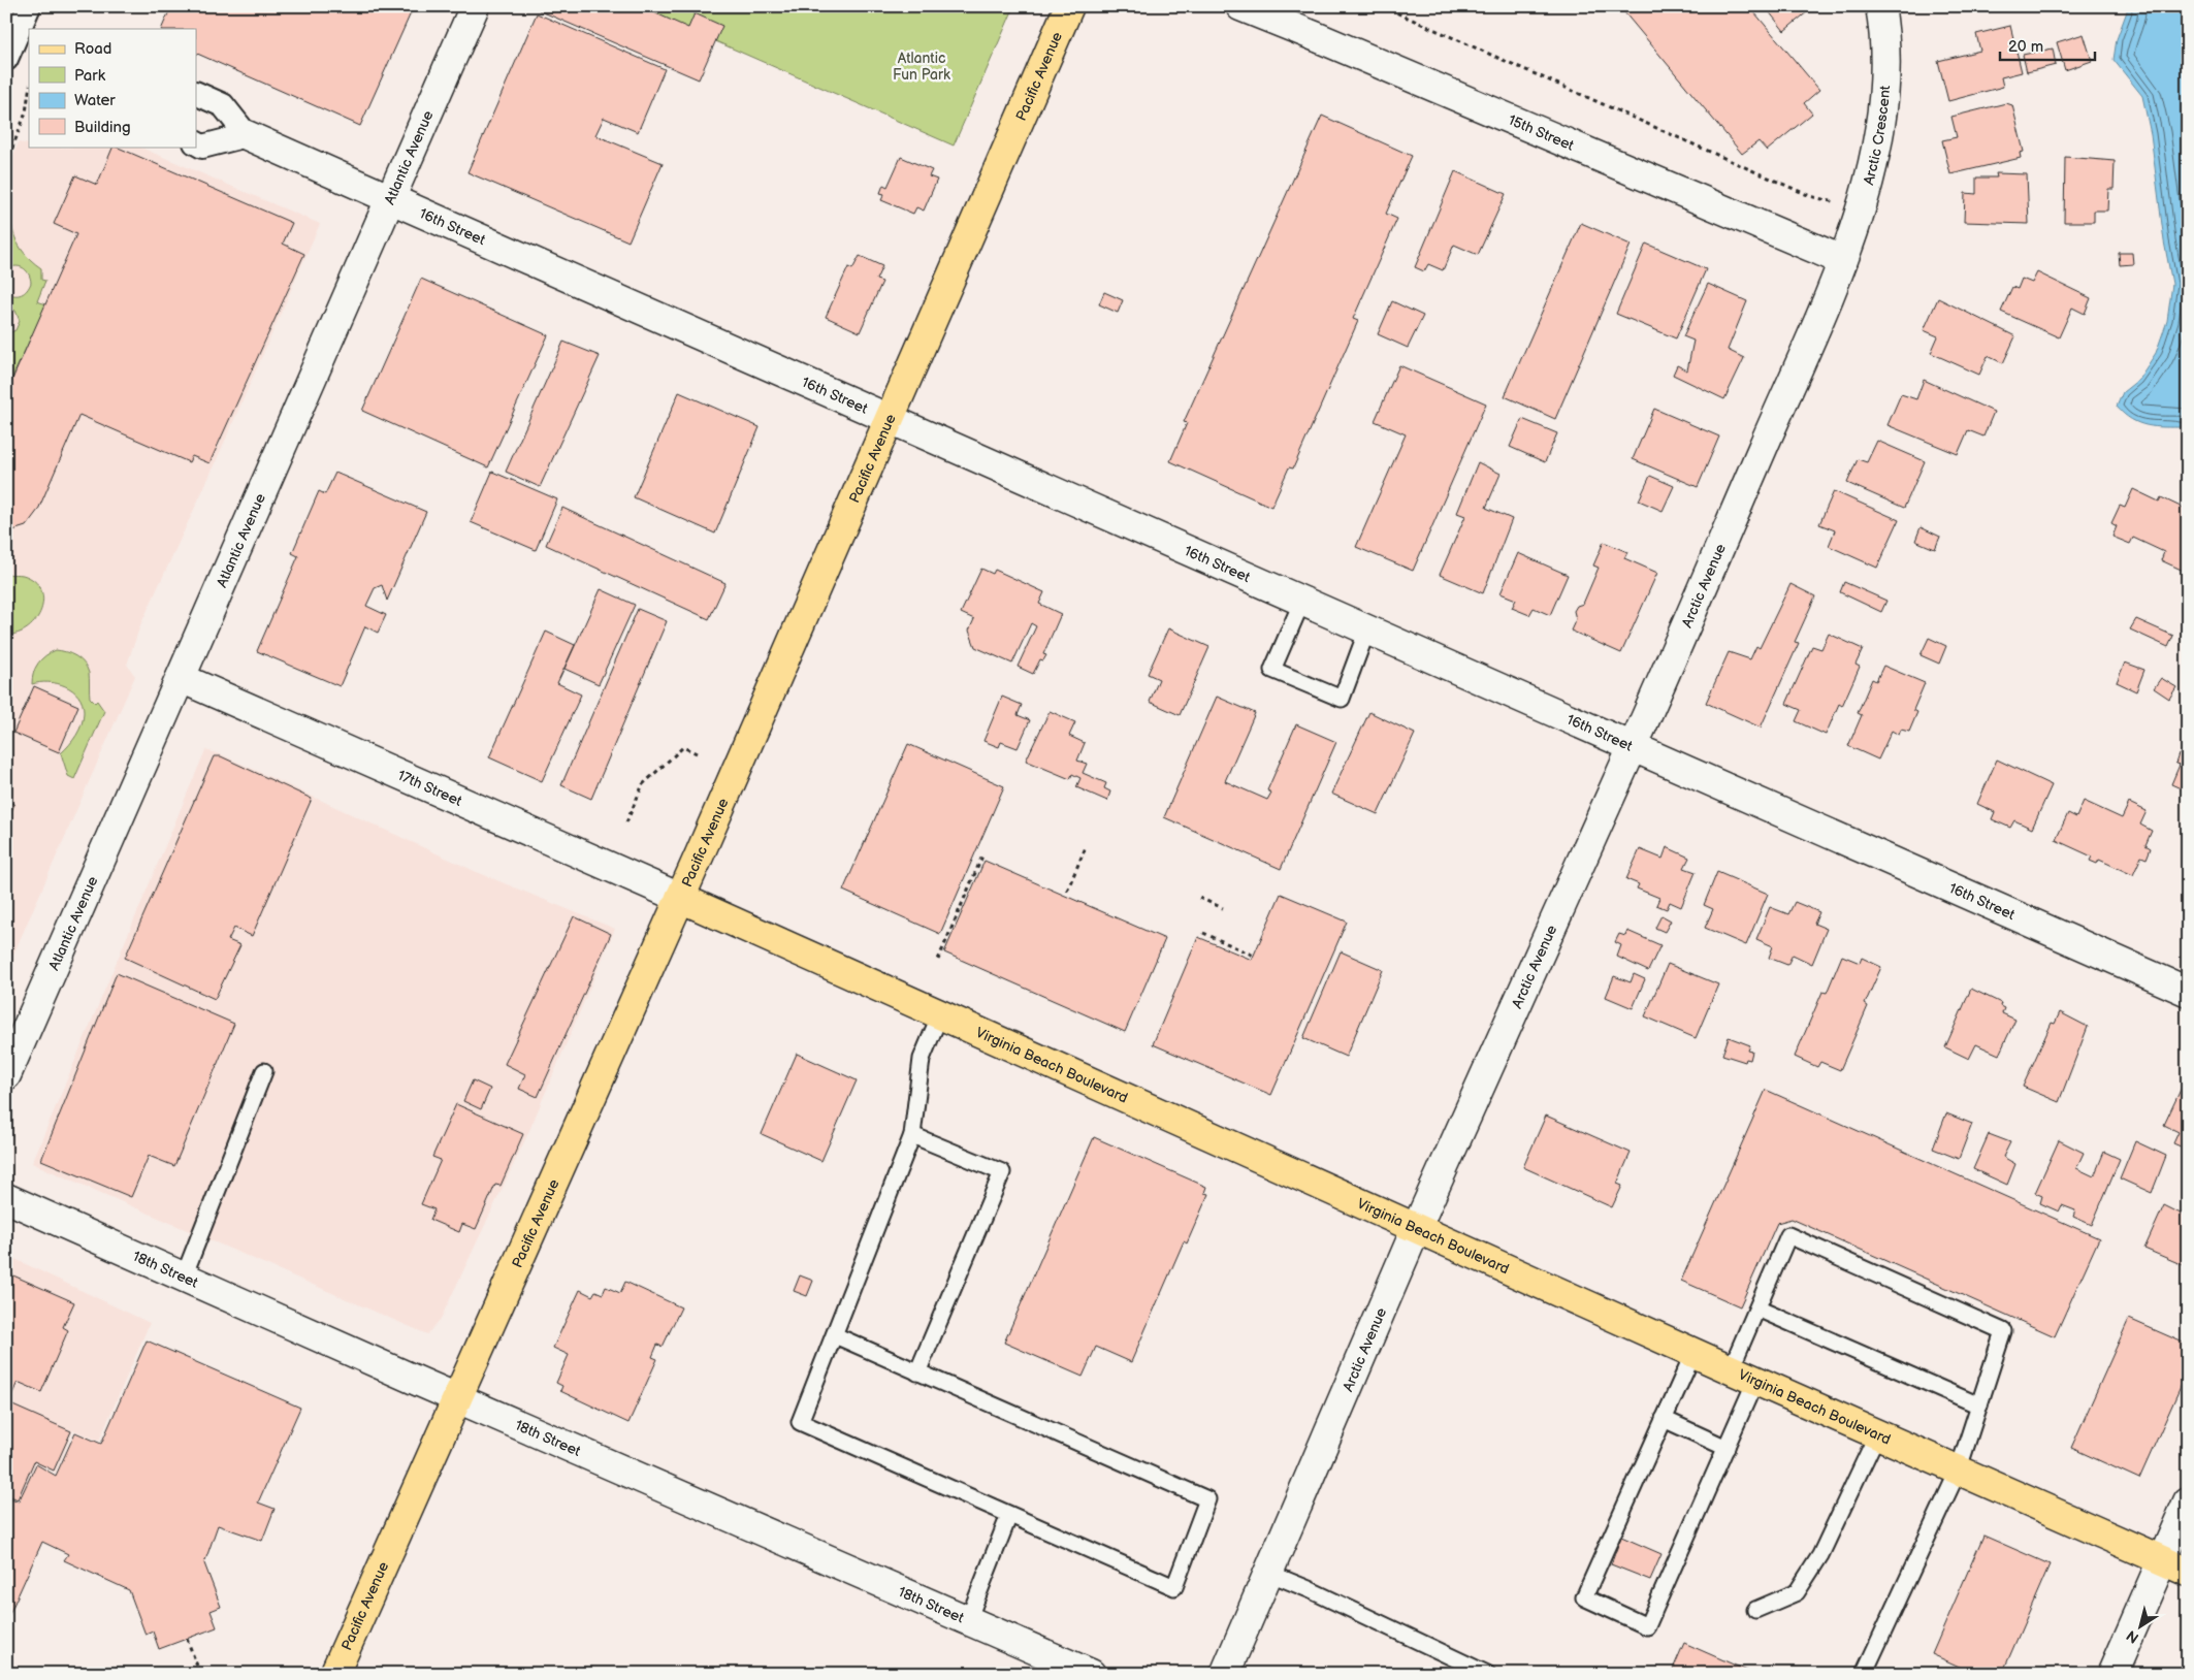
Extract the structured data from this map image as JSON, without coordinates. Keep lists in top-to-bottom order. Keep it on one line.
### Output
{"streets":{"main road":["Pacific Avenue","Virginia Beach Boulevard"],"street":["15th Street","Arctic Crescent","Atlantic Avenue","16th Street","Arctic Avenue","17th Street","18th Street"]},"crossings":[["Pacific Avenue","16th Street"],["Pacific Avenue","17th Street"],["Pacific Avenue","Virginia Beach Boulevard"],["Pacific Avenue","18th Street"],["15th Street","Arctic Crescent"],["15th Street","Arctic Avenue"],["Arctic Crescent","Arctic Avenue"],["Atlantic Avenue","16th Street"],["Atlantic Avenue","17th Street"],["16th Street","Arctic Avenue"],["Arctic Avenue","Virginia Beach Boulevard"],["17th Street","Virginia Beach Boulevard"]],"parks":["Atlantic Fun Park"],"legend":["Road","Park","Water","Building"],"scale_bar":"20 m","north":"bottom left"}
